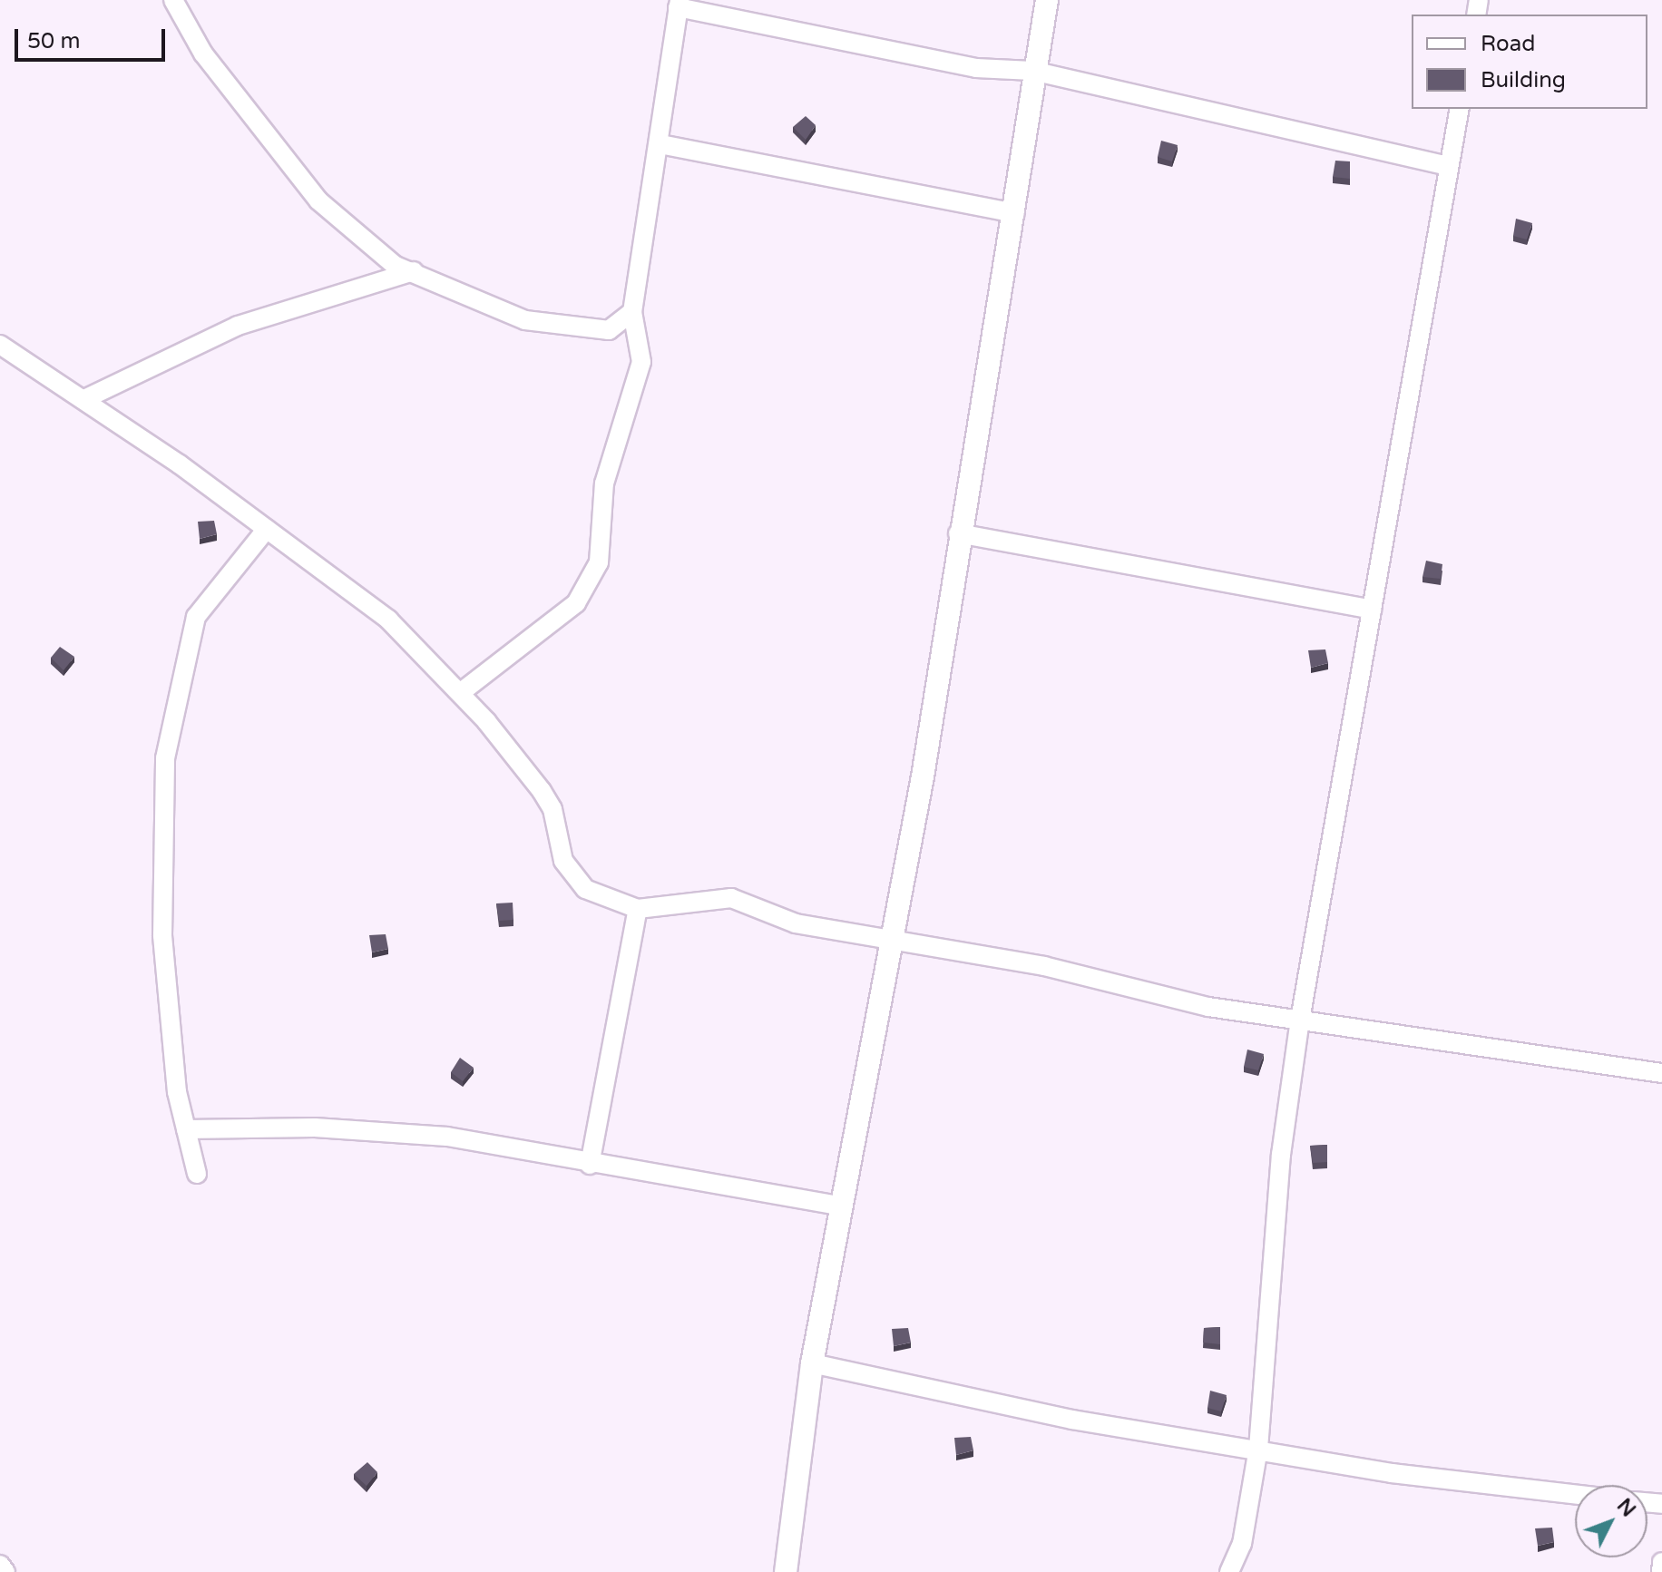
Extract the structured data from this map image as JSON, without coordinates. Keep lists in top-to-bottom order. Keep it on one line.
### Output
{"legend":["Road","Building"],"scale_bar":"50 m","north":"top right"}
